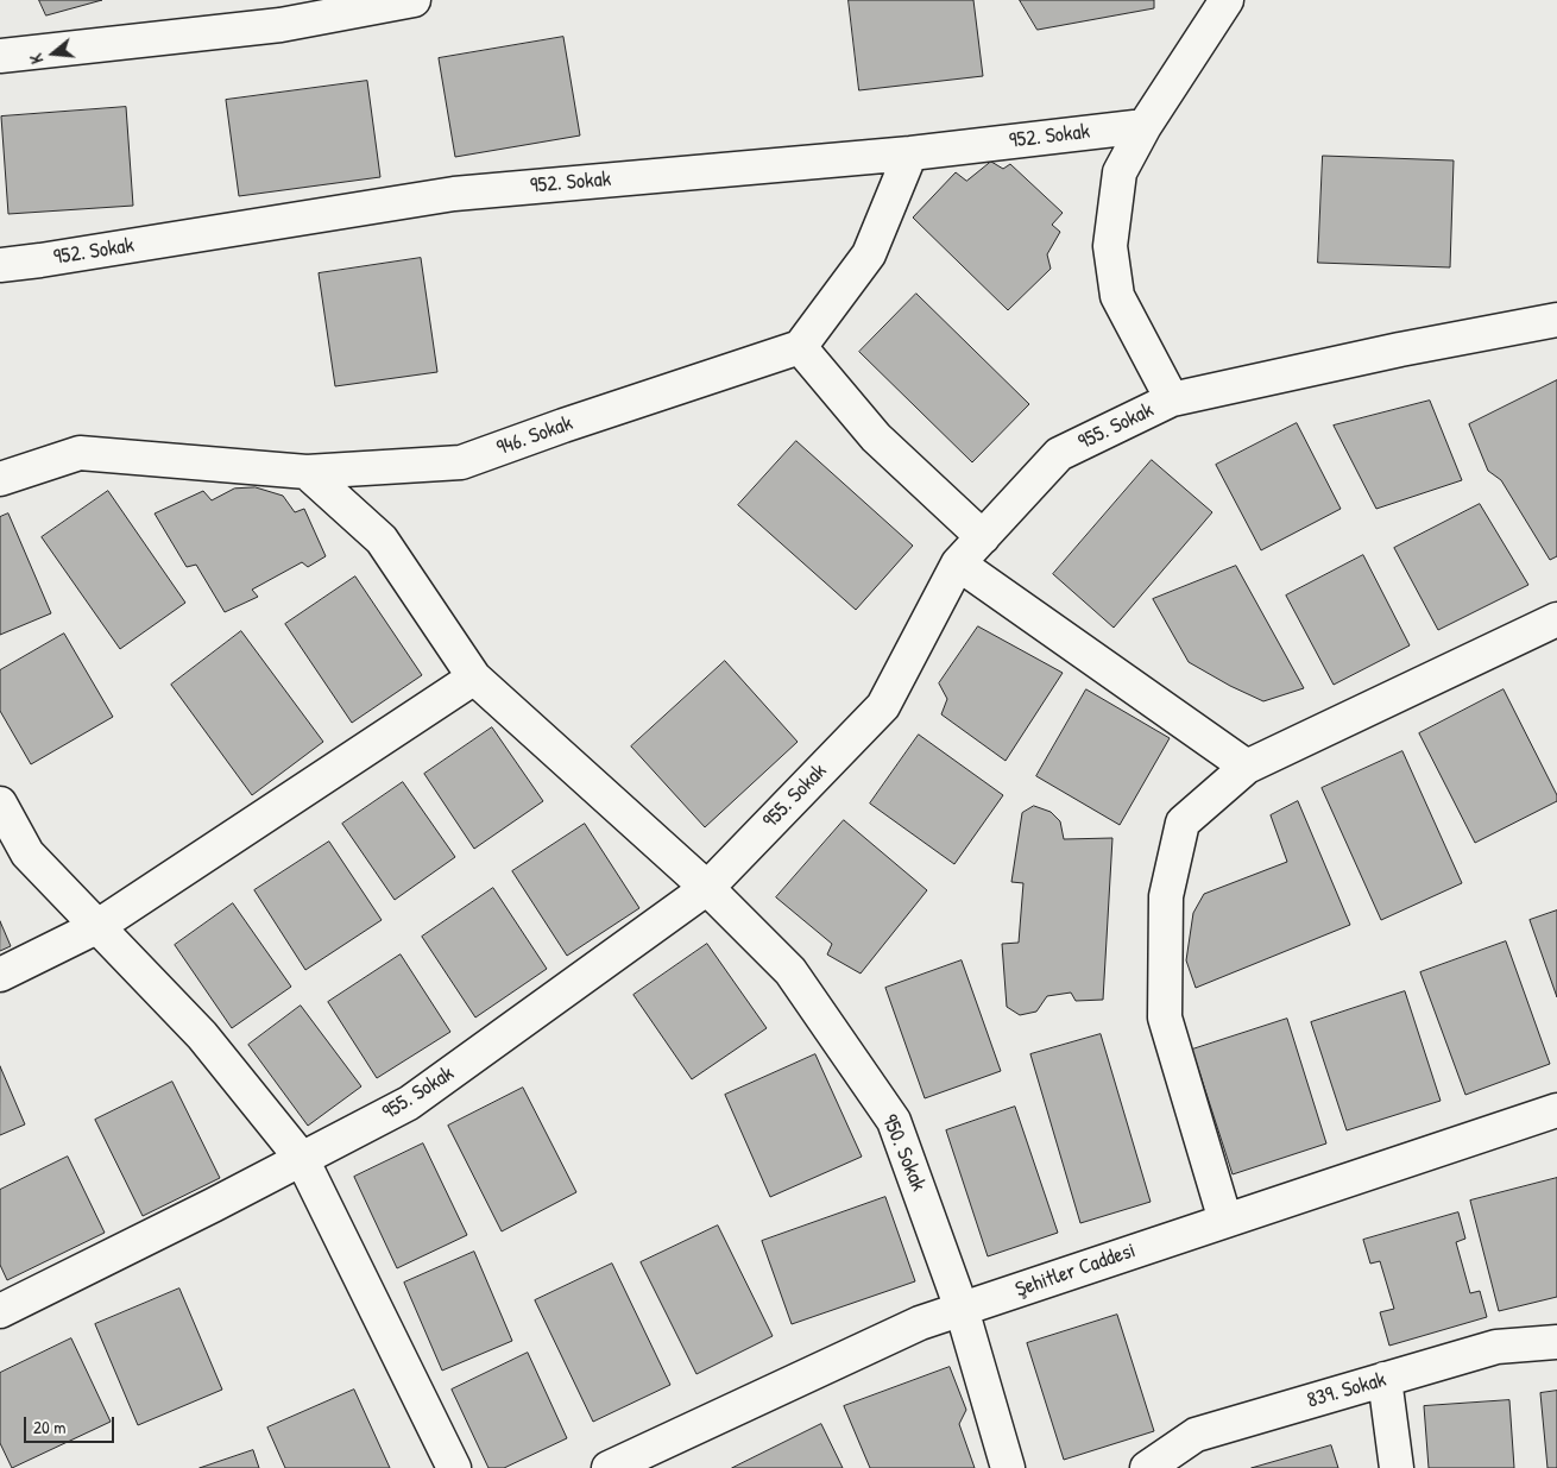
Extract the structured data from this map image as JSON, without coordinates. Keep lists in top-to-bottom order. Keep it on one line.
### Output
{"streets":{"street":["952. Sokak","955. Sokak","946. Sokak","950. Sokak","Şehitler Caddesi","839. Sokak"]},"crossings":[["955. Sokak","950. Sokak"],["946. Sokak","950. Sokak"],["950. Sokak","Şehitler Caddesi"]],"scale_bar":"20 m","north":"left"}
